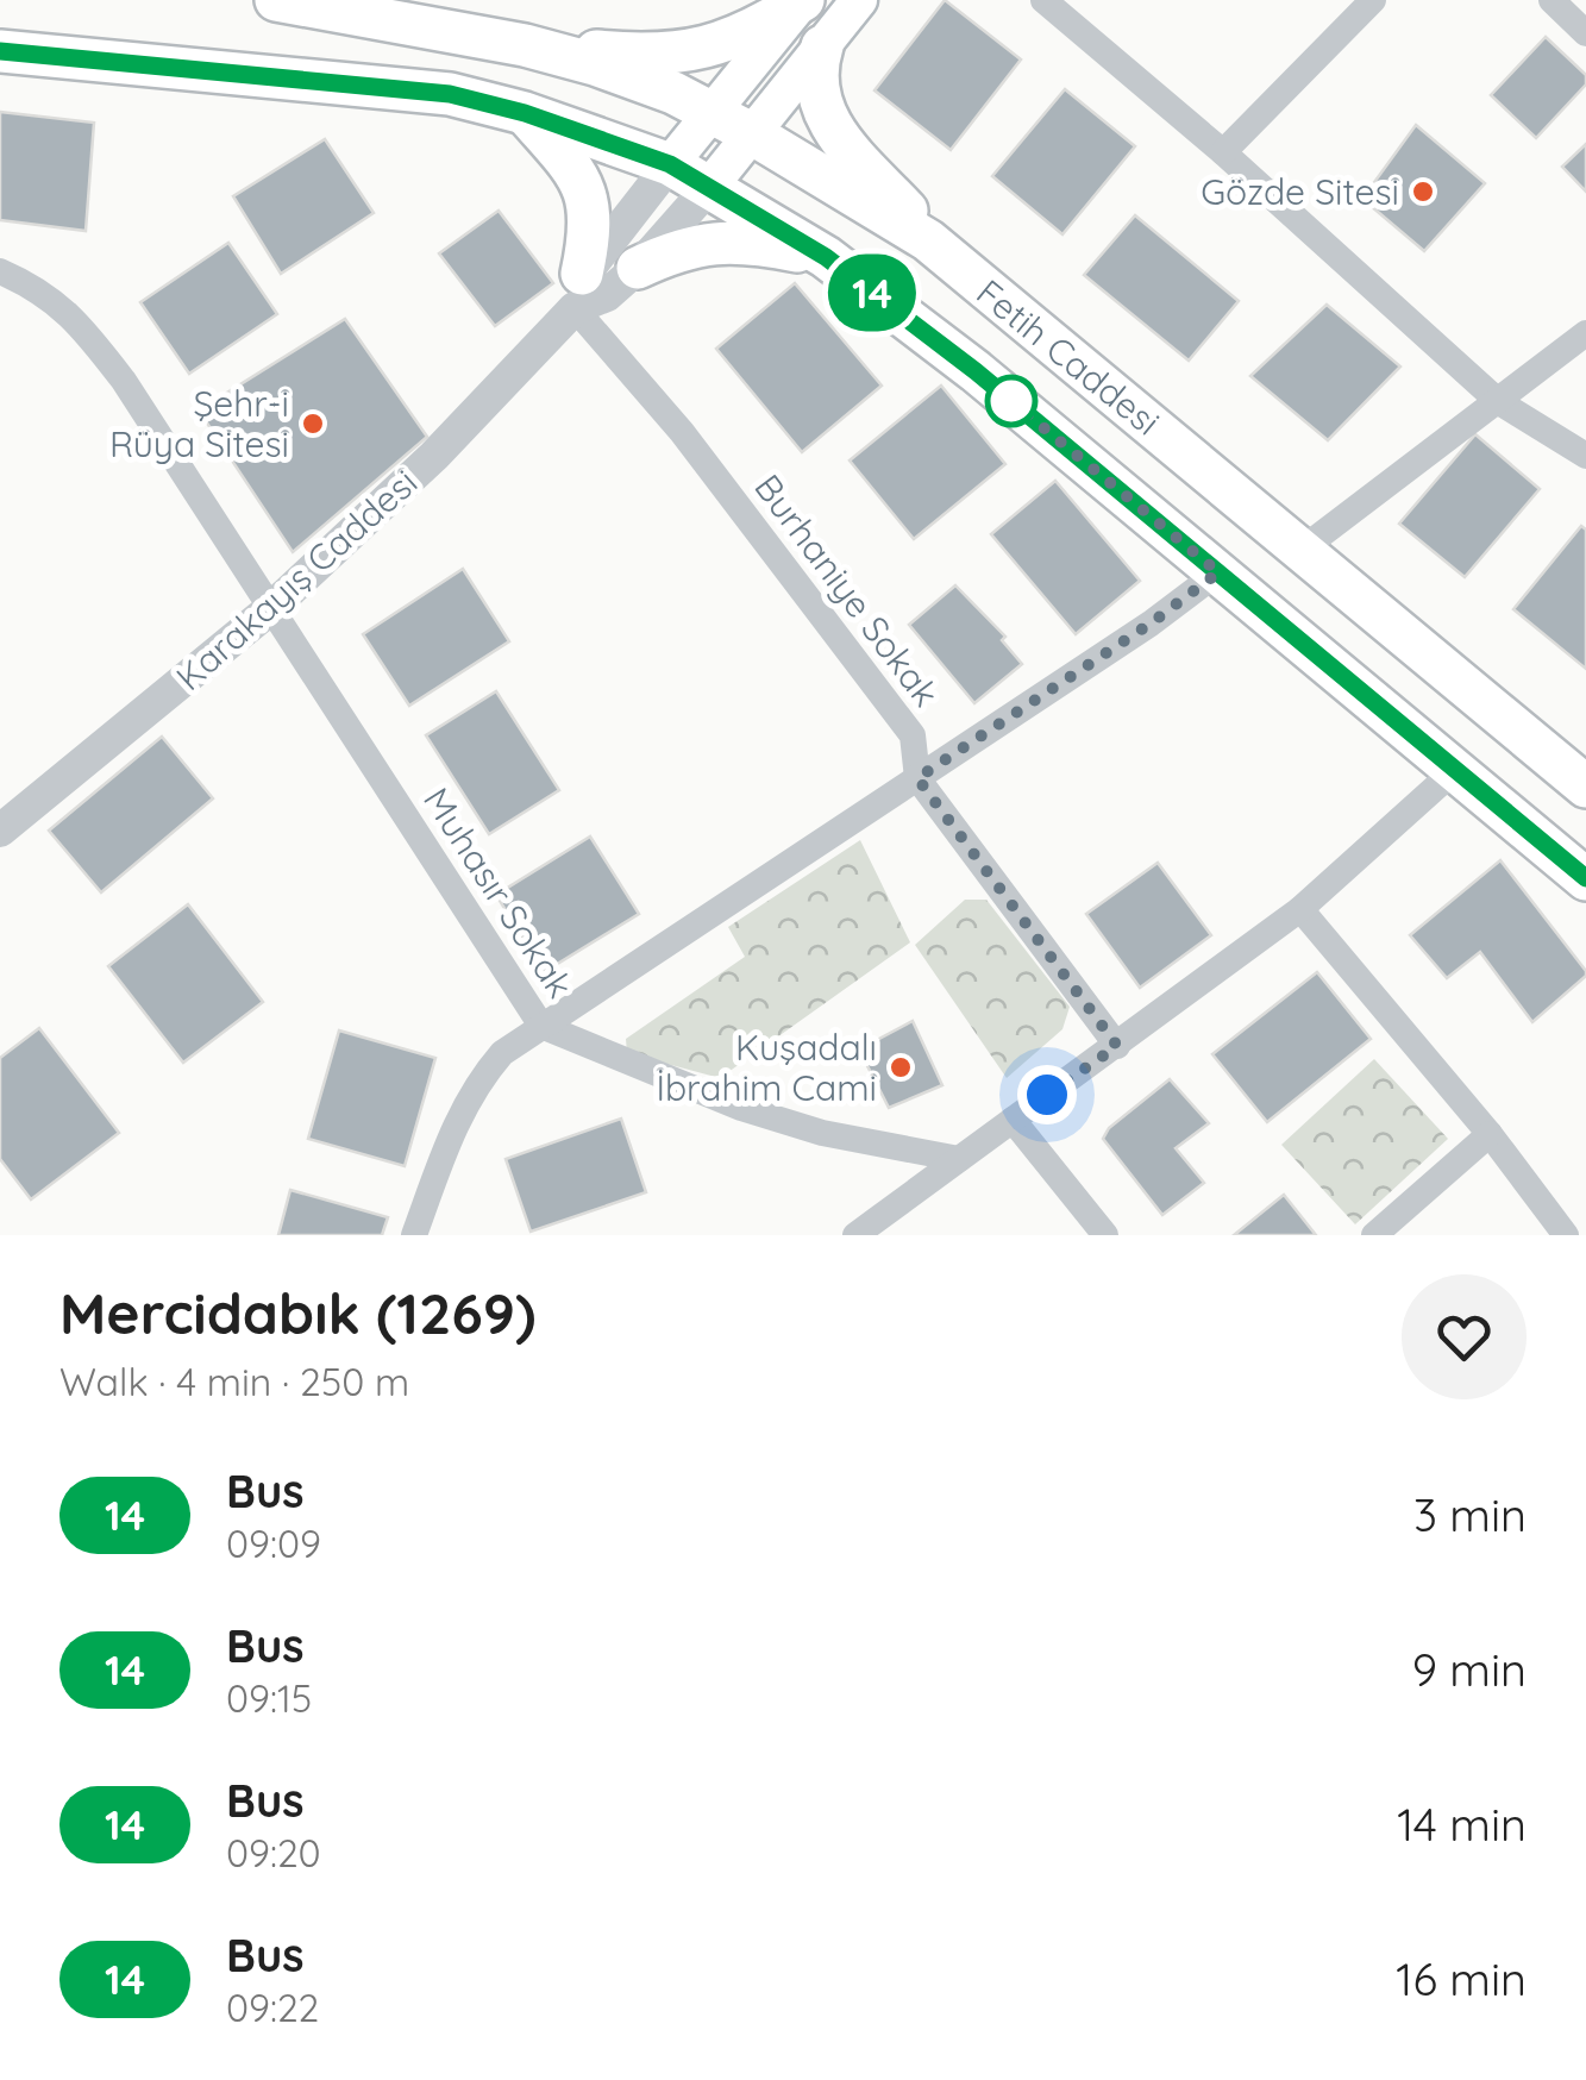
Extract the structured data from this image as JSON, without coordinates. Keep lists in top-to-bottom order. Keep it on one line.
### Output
{"streets":{"main road":["Fetih Caddesi","Karakayış Caddesi"],"street":["Burhaniye Sokak","Muhasır Sokak"]},"crossings":[["Fetih Caddesi","Karakayış Caddesi"],["Karakayış Caddesi","Burhaniye Sokak"],["Karakayış Caddesi","Muhasır Sokak"]],"places":["Gözde Sitesi","Şehr-i Rüya Sitesi","Kuşadalı İbrahim Cami"],"lines":["bus line 14"],"page":{"on_map":"14","heading":["Mercidabık (1269)","Walk · 4 min · 250 m"],"list":[{"mark":"14","name":"Bus","note":"09:09","value":"3 min"},{"mark":"14","name":"Bus","note":"09:15","value":"9 min"},{"mark":"14","name":"Bus","note":"09:20","value":"14 min"},{"mark":"14","name":"Bus","note":"09:22","value":"16 min"}]}}
